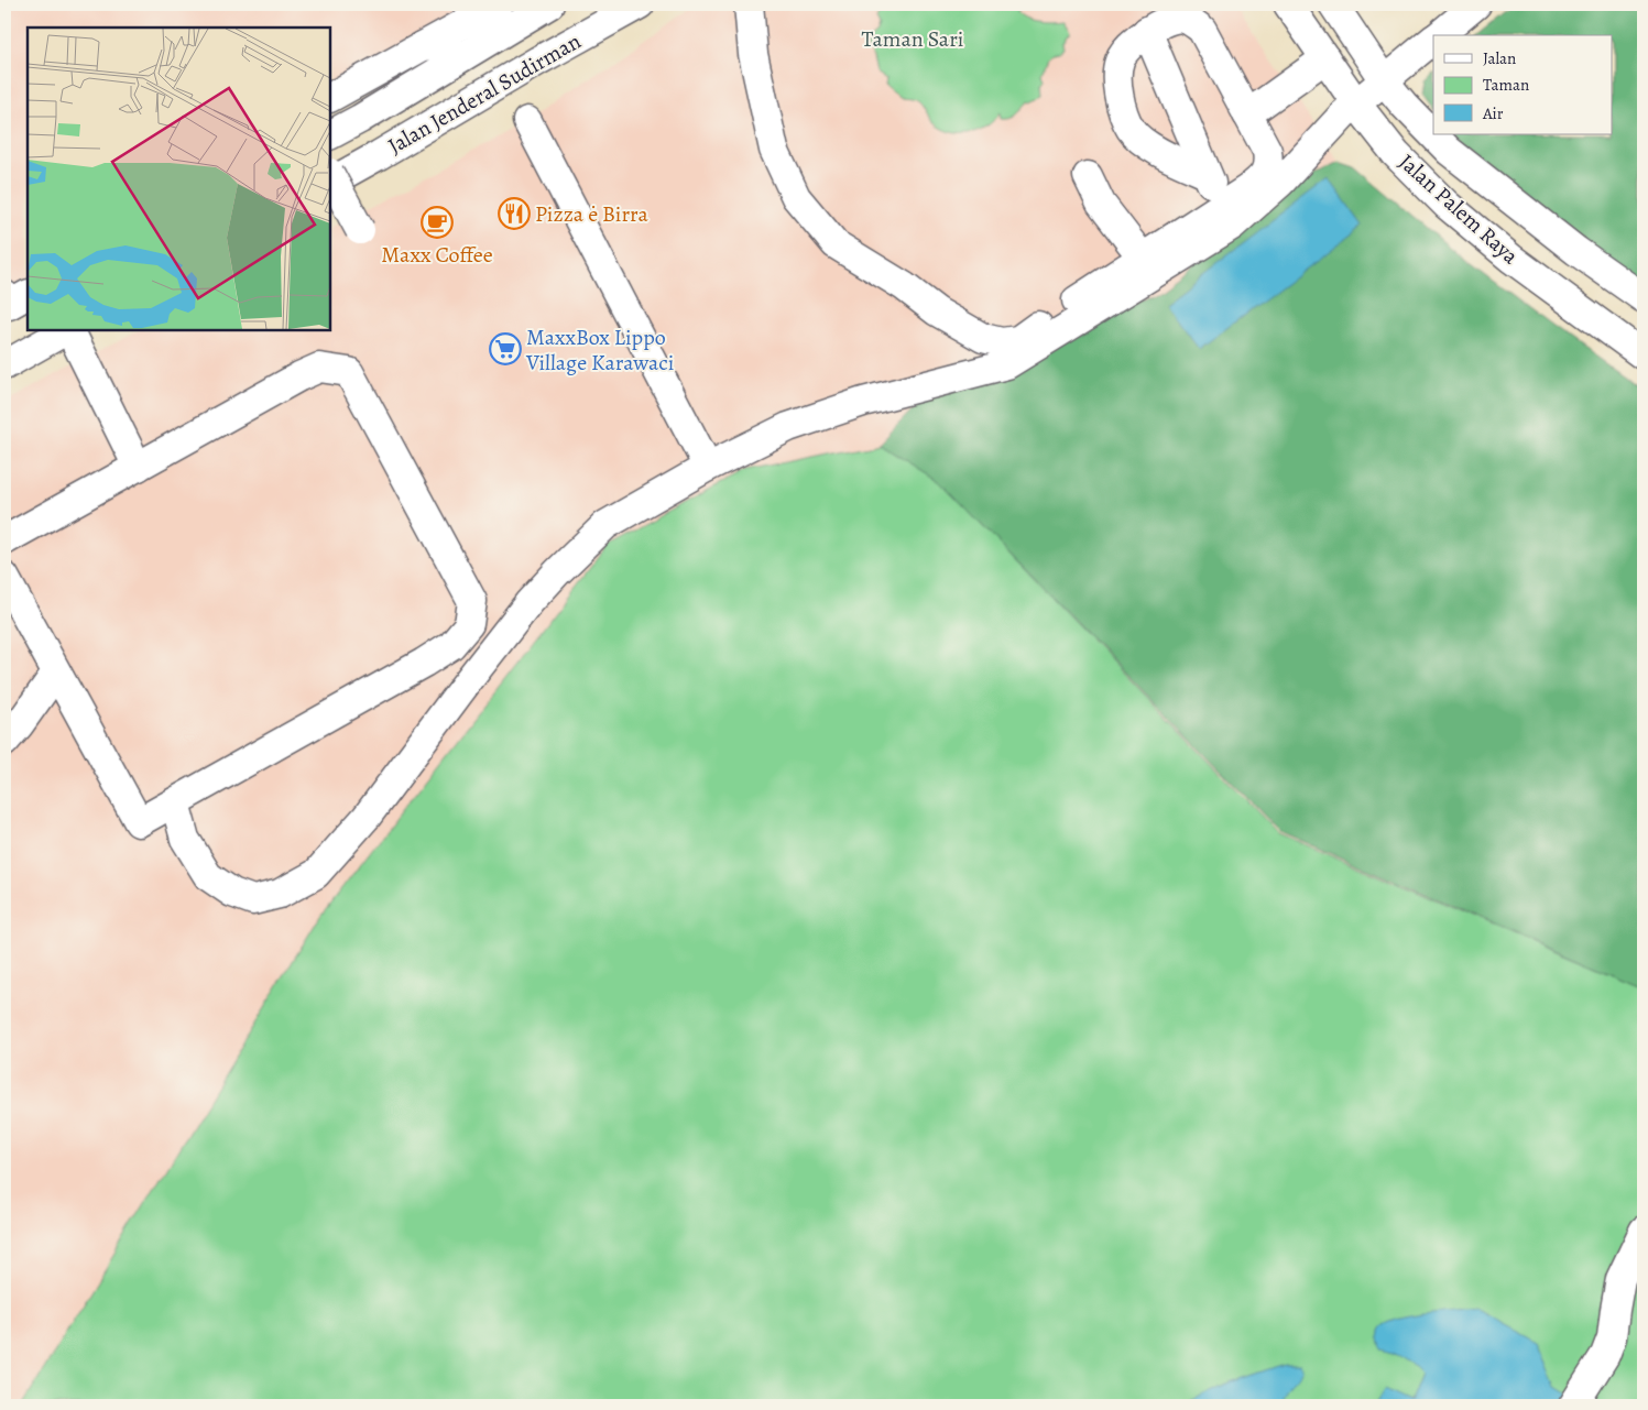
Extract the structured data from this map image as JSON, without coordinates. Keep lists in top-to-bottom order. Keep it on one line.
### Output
{"streets":{"street":["Jalan Jenderal Sudirman","Jalan Palem Raya"]},"parks":["Taman Sari"],"places":{"restaurant":["Pizza ė Birra"],"cafe":["Maxx Coffee"],"supermarket":["MaxxBox Lippo Village Karawaci"]},"legend":["Jalan","Taman","Air"]}
